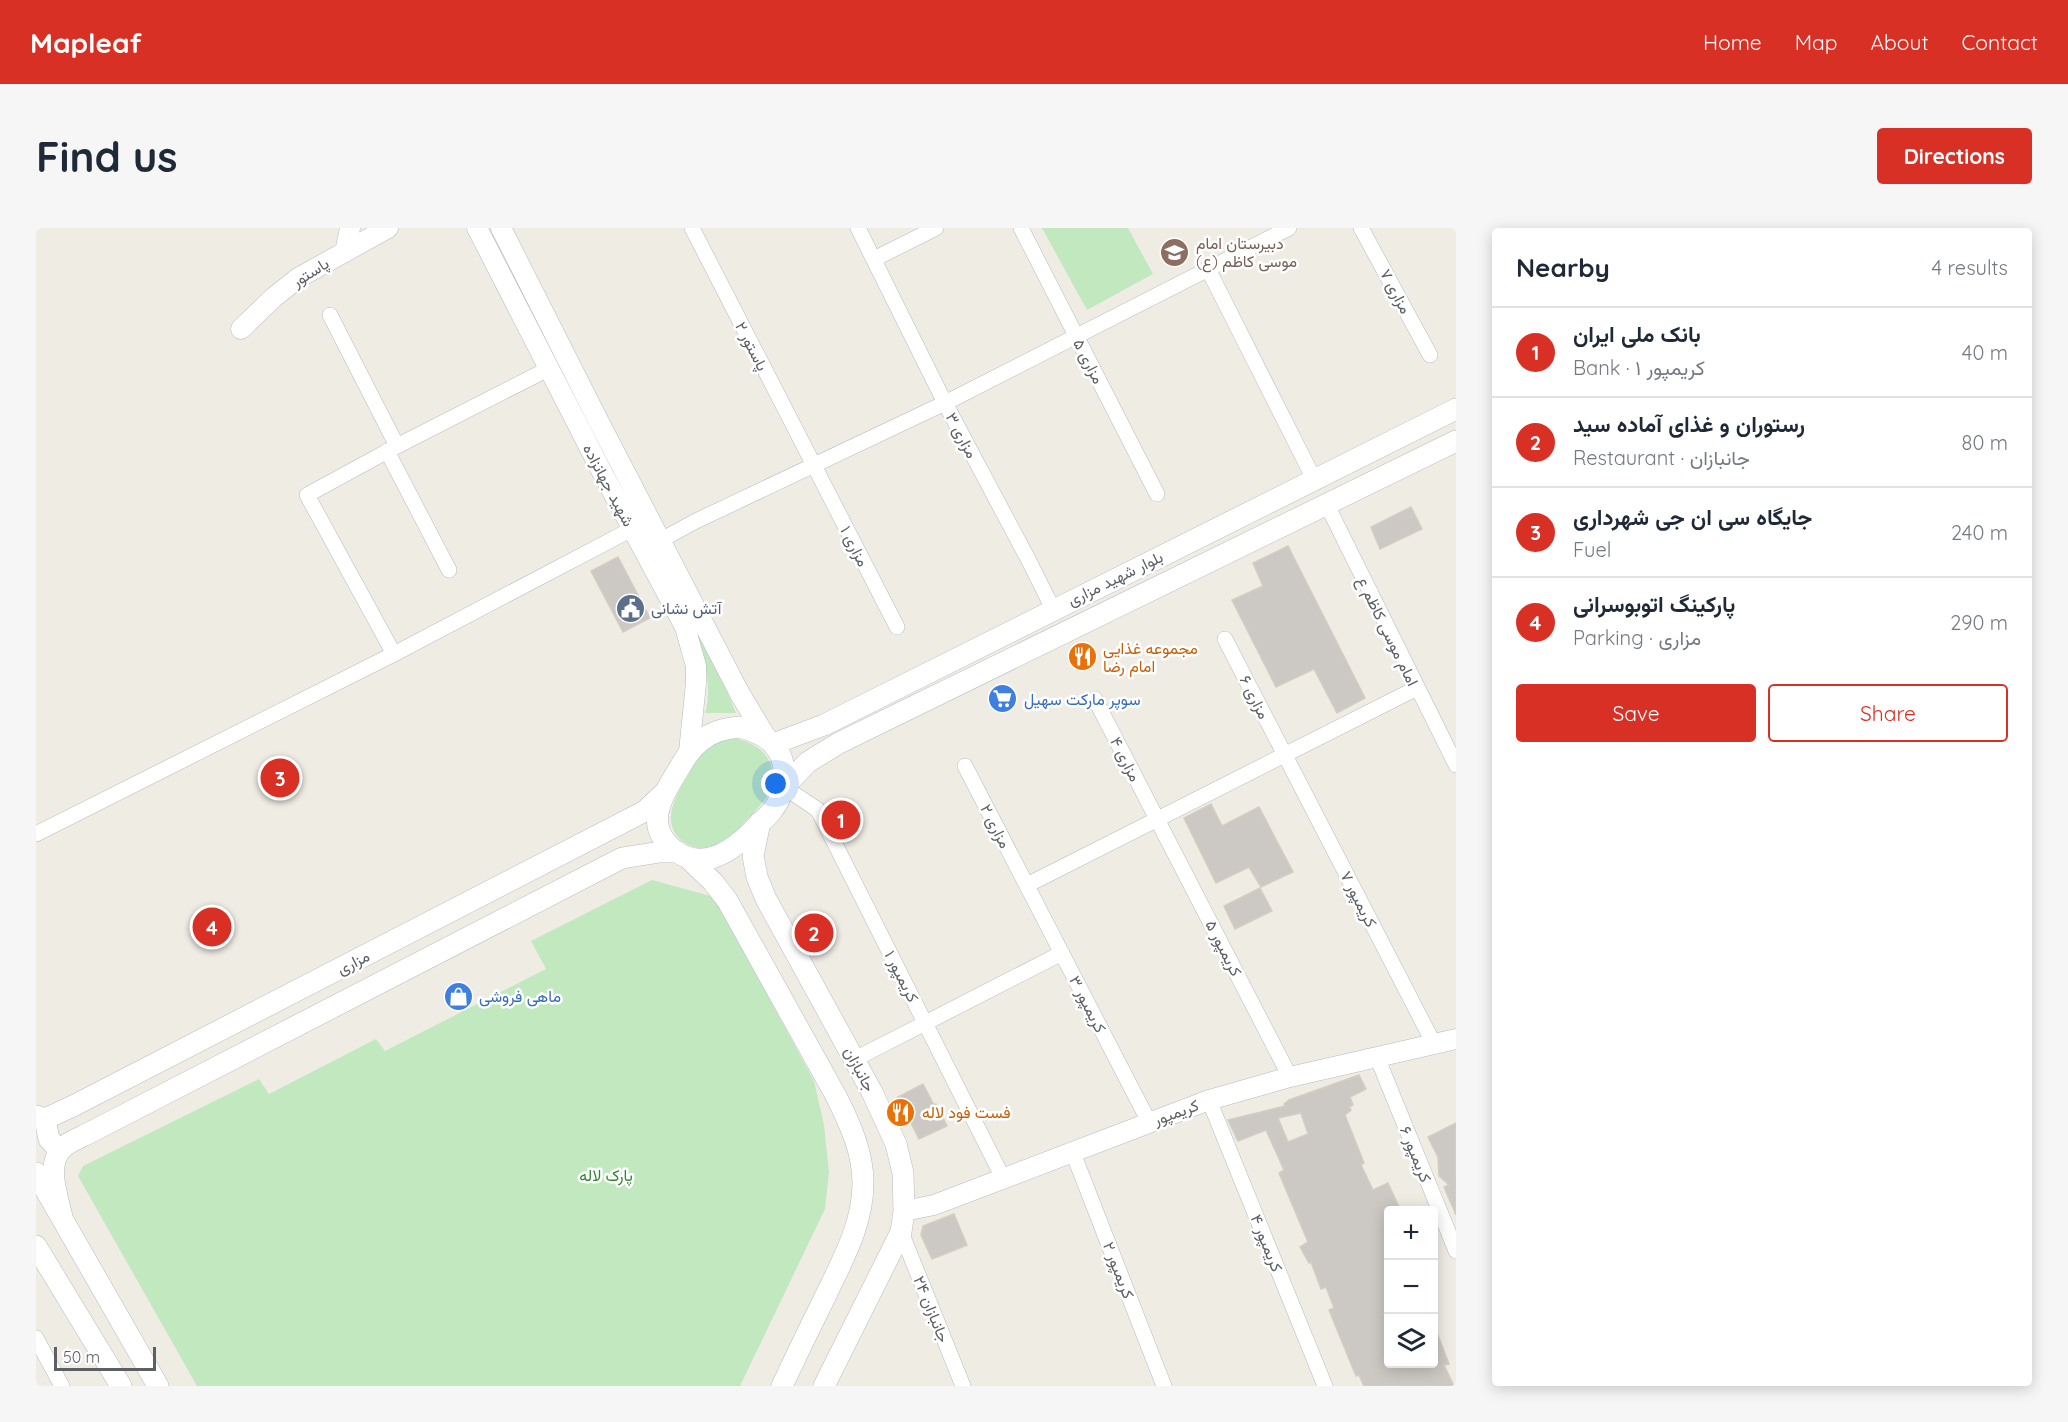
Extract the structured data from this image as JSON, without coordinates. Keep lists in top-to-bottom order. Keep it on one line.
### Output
{"streets":{"main road":["بلوار شهید مزاری","مزاری","جانبازان"],"street":["پاستور","مزاری ۷","پاستور ۲","مزاری ۵","مزاری ۳","شهید جهانزاده","مزاری ۱","امام موسی کاظم ع","مزاری ۶","مزاری ۴","مزاری ۲","کریمپور ۷","کریمپور ۵","کریمپور ۱","کریمپور ۳","کریمپور","کریمپور ۶","کریمپور ۴","کریمپور ۲","جانبازان ۲۴"]},"crossings":[["پاستور ۲","مزاری ۱"],["مزاری ۳","بلوار شهید مزاری"],["شهید جهانزاده","بلوار شهید مزاری"],["شهید جهانزاده","مزاری"],["شهید جهانزاده","کریمپور ۱"],["شهید جهانزاده","جانبازان"],["بلوار شهید مزاری","امام موسی کاظم ع"],["بلوار شهید مزاری","مزاری"],["بلوار شهید مزاری","کریمپور ۱"],["بلوار شهید مزاری","جانبازان"],["مزاری ۶","کریمپور ۷"],["مزاری ۴","کریمپور ۵"],["مزاری ۲","کریمپور ۳"],["کریمپور ۷","کریمپور"],["کریمپور ۵","کریمپور"],["مزاری","کریمپور ۱"],["مزاری","جانبازان"],["کریمپور ۱","جانبازان"],["کریمپور ۱","کریمپور"],["کریمپور ۳","کریمپور"],["جانبازان","کریمپور"],["جانبازان","جانبازان ۲۴"],["کریمپور","کریمپور ۶"],["کریمپور","کریمپور ۴"],["کریمپور","کریمپور ۲"]],"parks":["پارک لاله"],"places":{"school or university":["دبیرستان امام موسی کاظم (ع)"],"public building":["آتش نشانی"],"restaurant":["مجموعه غذایی امام رضا","فست فود لاله"],"supermarket":["سوپر مارکت سهیل"],"shop":["ماهی فروشی"]},"scale_bar":"50 m","page":{"header":"Mapleaf","nav":["Home","Map","About","Contact"],"buttons":["Directions",["Save","Share"]],"title":"Find us","heading":["Nearby","4 results"],"list":[{"mark":"1","name":"بانک ملی ایران","note":"Bank · کریمپور ۱","value":"40 m"},{"mark":"2","name":"رستوران و غذای آماده سید","note":"Restaurant · جانبازان","value":"80 m"},{"mark":"3","name":"جایگاه سی ان جی شهرداری","note":"Fuel","value":"240 m"},{"mark":"4","name":"پارکینگ اتوبوسرانی","note":"Parking · مزاری","value":"290 m"}],"pins":["3","1","4","2"],"map_buttons":["+","−"],"scale":"50 m"}}
